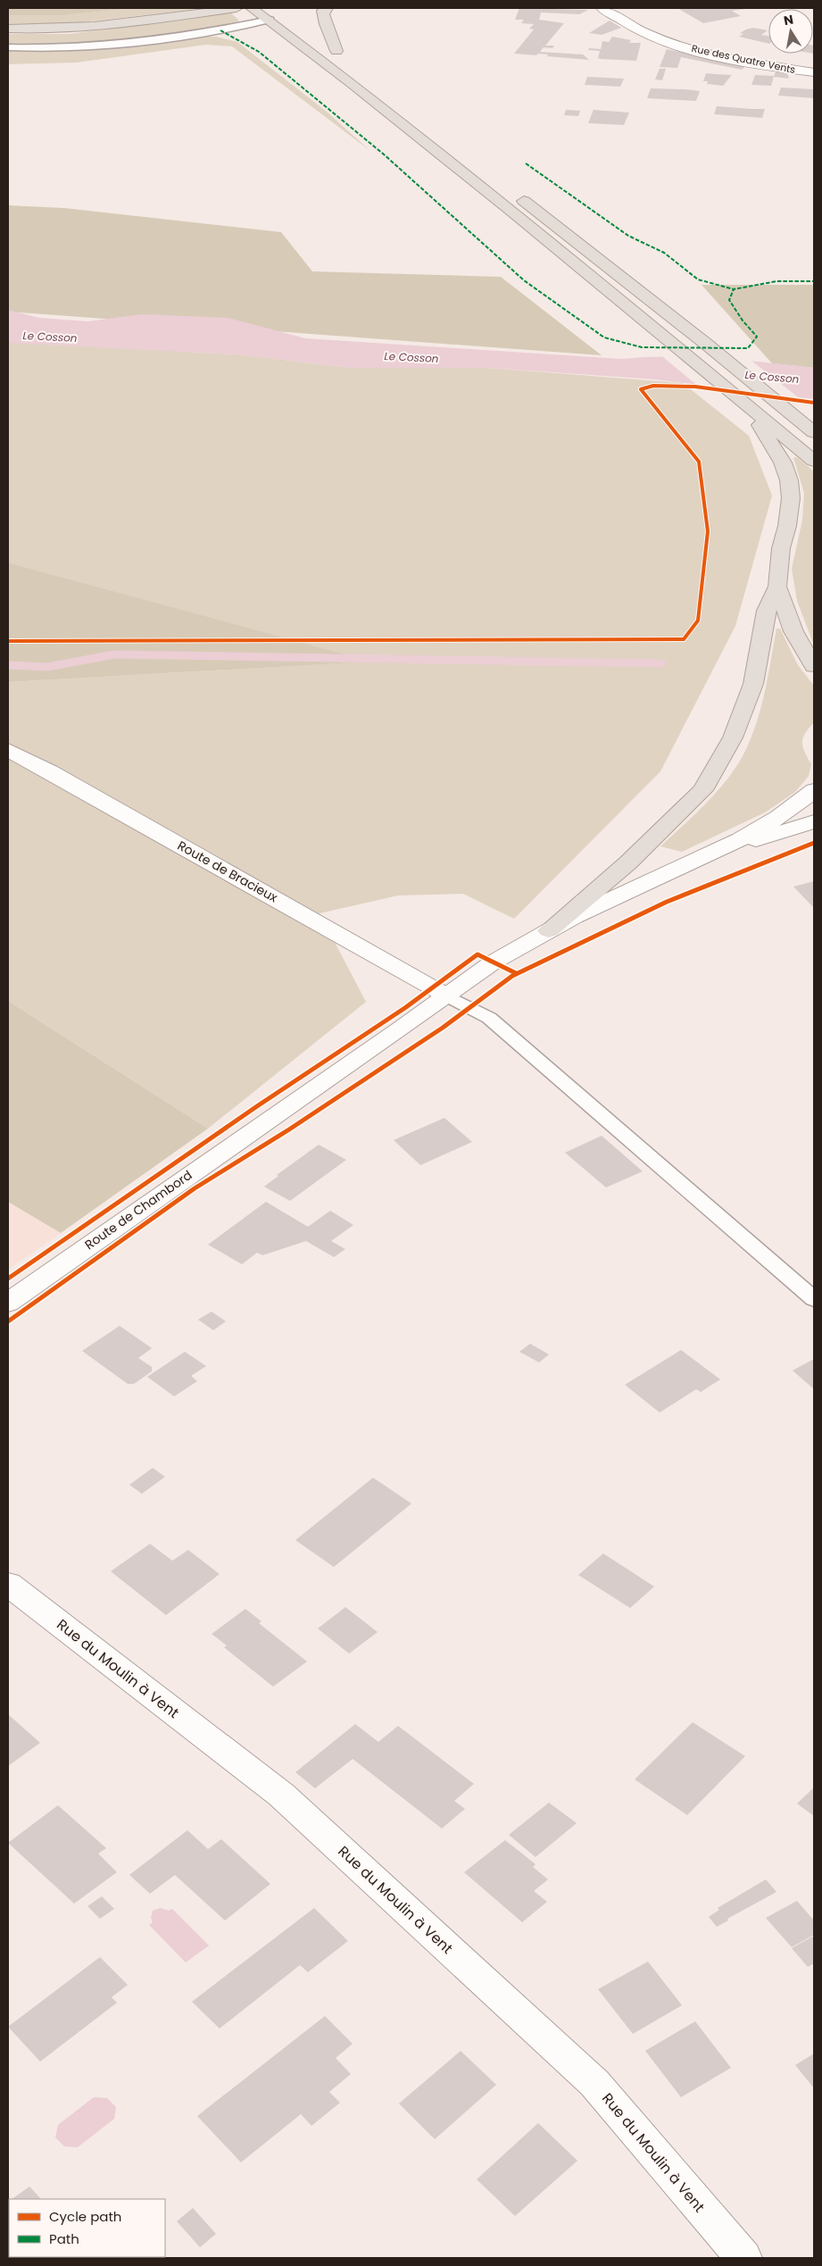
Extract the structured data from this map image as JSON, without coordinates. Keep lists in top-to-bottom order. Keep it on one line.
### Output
{"streets":{"street":["Rue des Quatre Vents","Route de Bracieux","Route de Chambord","Rue du Moulin à Vent"]},"crossings":[["Route de Bracieux","Route de Chambord"]],"water":["Le Cosson"],"legend":["Cycle path","Path"],"north":"top"}
